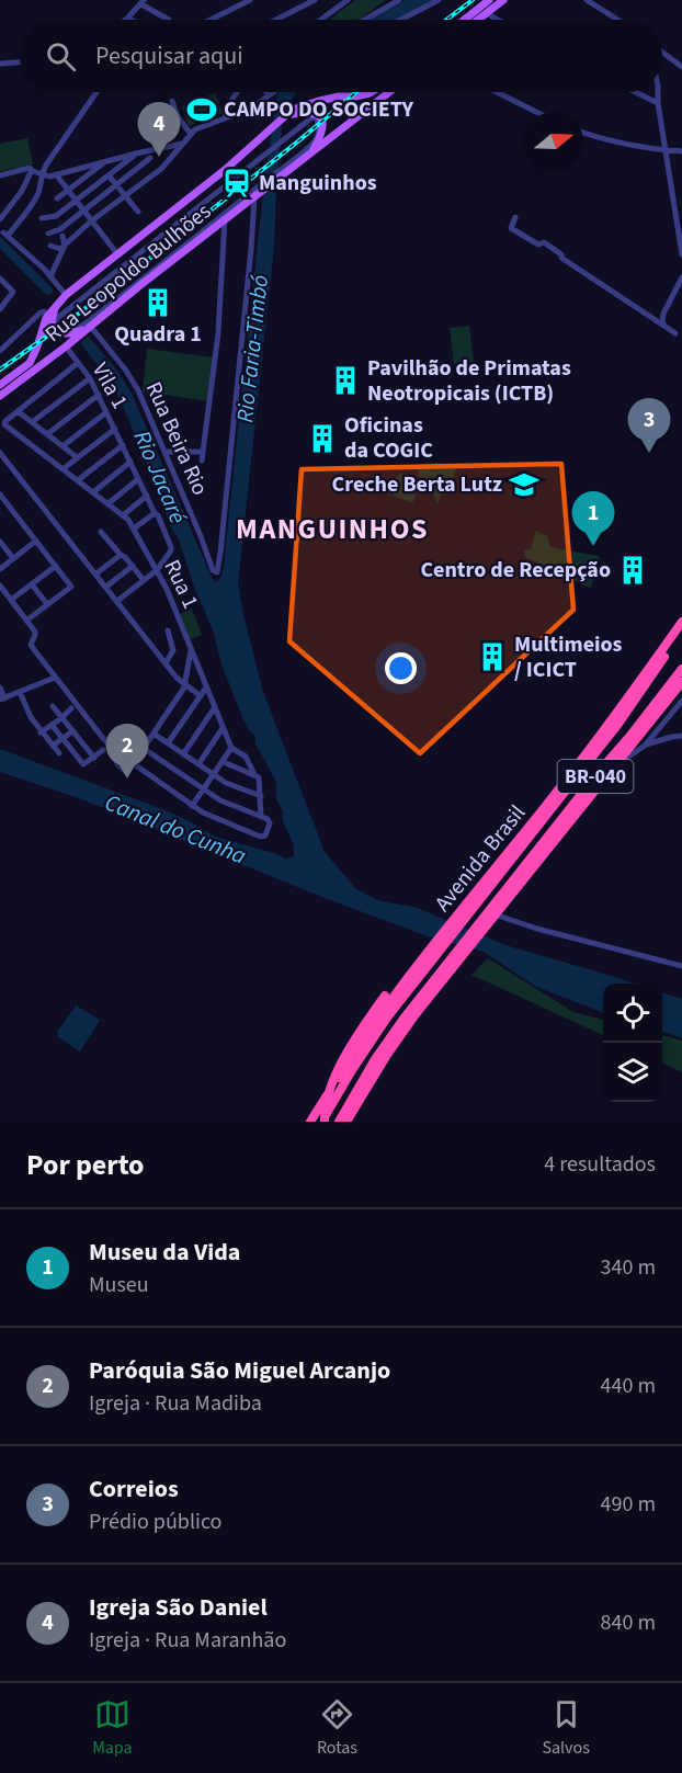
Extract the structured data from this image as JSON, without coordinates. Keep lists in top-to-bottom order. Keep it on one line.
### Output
{"streets":{"highway":["BR-040","Avenida Brasil"],"main road":["Rua Leopoldo Bulhões"],"street":["Vila 1","Rua Beira Rio","Rua 1"]},"crossings":[["Rua Leopoldo Bulhões","Vila 1"],["Rua Leopoldo Bulhões","Rua Beira Rio"],["Vila 1","Rua 1"]],"districts":["MANGUINHOS"],"water":["Rio Faria-Timbó","Rio Jacaré","Canal do Cunha"],"places":{"sports":["CAMPO DO SOCIETY"],"station":["Manguinhos"],"building":["Quadra 1","Pavilhão de Primatas Neotropicais (ICTB)","Oficinas da COGIC","Centro de Recepção","Multimeios / ICICT"],"school or university":["Creche Berta Lutz"]},"north":"right","page":{"search":"Pesquisar aqui","pins":["4","3","1","2"],"heading":["Por perto","4 resultados"],"list":[{"mark":"1","name":"Museu da Vida","note":"Museu","value":"340 m"},{"mark":"2","name":"Paróquia São Miguel Arcanjo","note":"Igreja · Rua Madiba","value":"440 m"},{"mark":"3","name":"Correios","note":"Prédio público","value":"490 m"},{"mark":"4","name":"Igreja São Daniel","note":"Igreja · Rua Maranhão","value":"840 m"}],"nav":["Mapa","Rotas","Salvos"]}}
